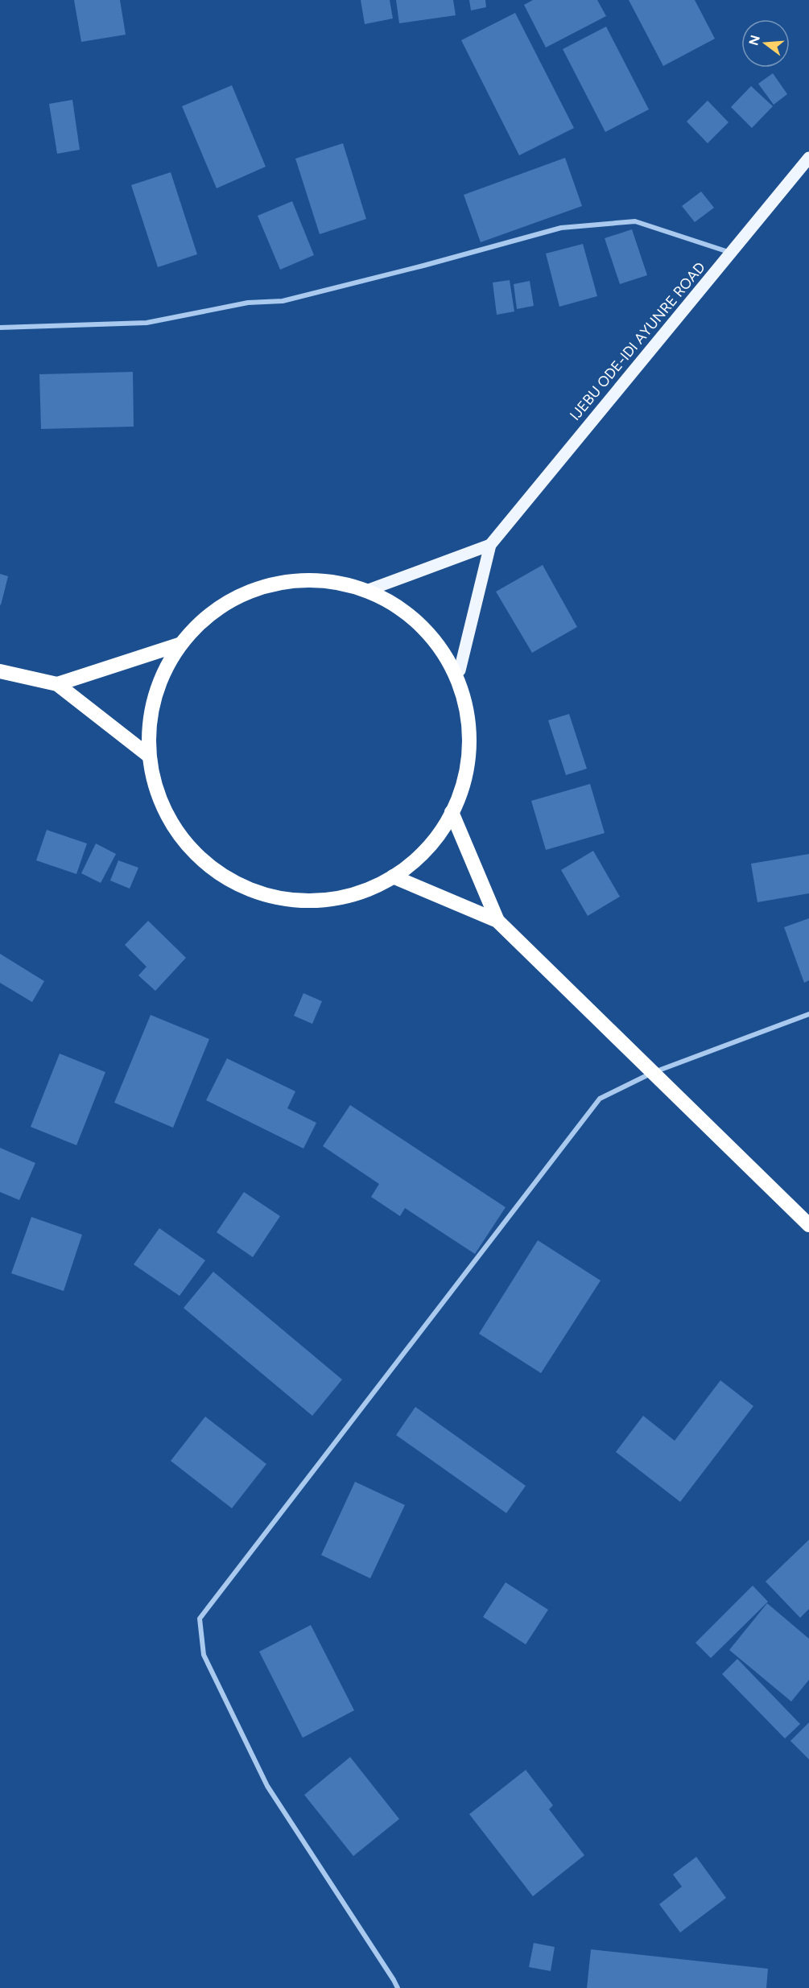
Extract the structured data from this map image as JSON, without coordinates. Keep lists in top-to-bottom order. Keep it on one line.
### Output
{"streets":{"main road":["IJEBU ODE-IDI AYUNRE ROAD"]},"north":"left"}
